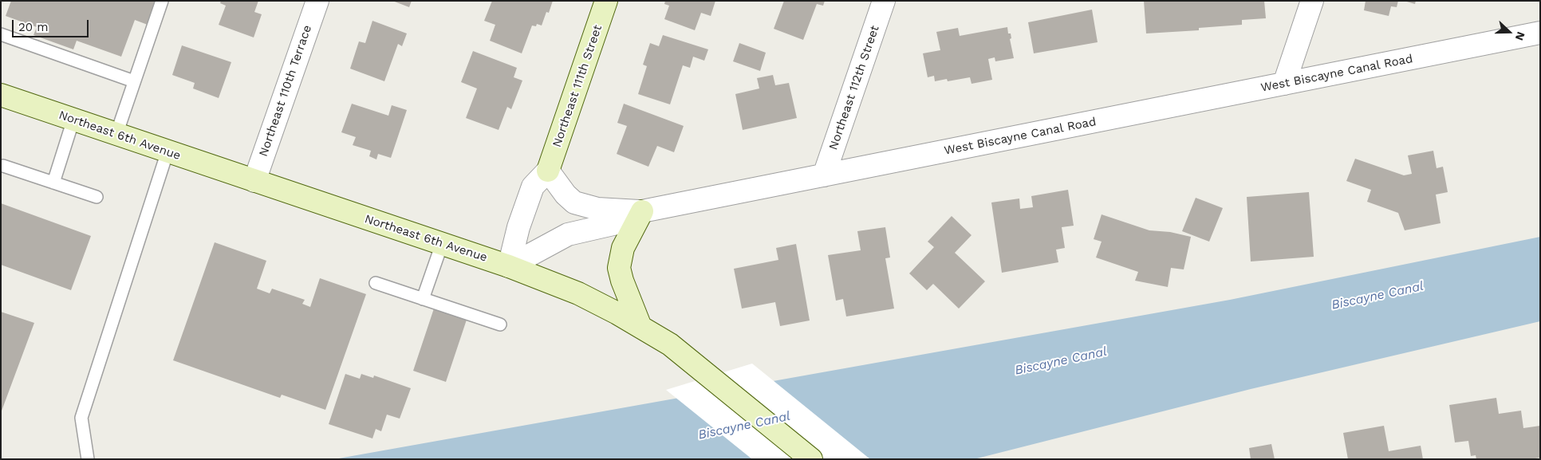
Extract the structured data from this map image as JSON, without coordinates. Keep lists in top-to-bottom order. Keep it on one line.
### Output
{"streets":{"main road":["Northeast 111th Street","Northeast 6th Avenue"],"street":["West Biscayne Canal Road","Northeast 112th Street","Northeast 110th Terrace"]},"crossings":[["West Biscayne Canal Road","Northeast 112th Street"],["West Biscayne Canal Road","Northeast 6th Avenue"],["Northeast 110th Terrace","Northeast 6th Avenue"]],"water":["Biscayne Canal"],"scale_bar":"20 m","north":"right"}
